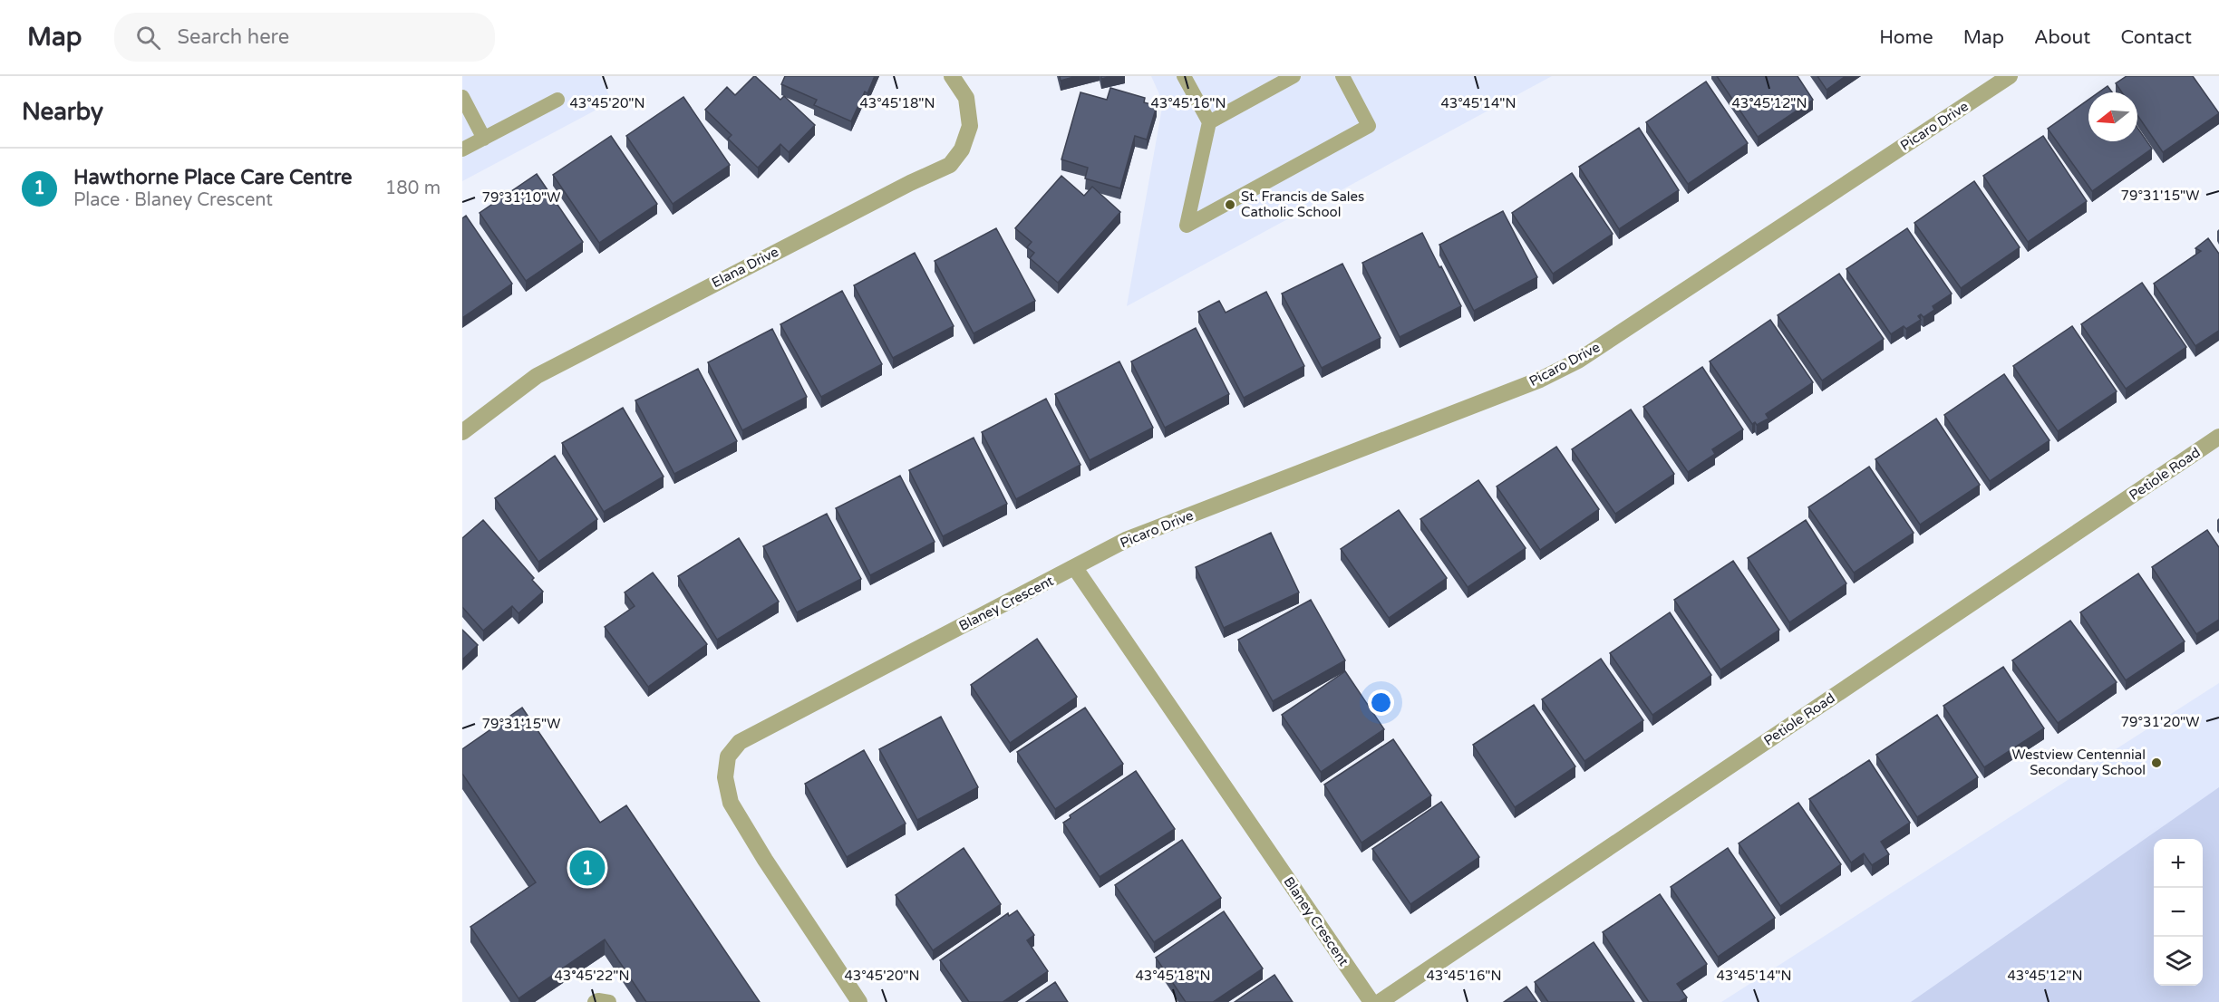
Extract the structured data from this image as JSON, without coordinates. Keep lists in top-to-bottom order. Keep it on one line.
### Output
{"streets":{"street":["Picaro Drive","Elana Drive","Petiole Road","Blaney Crescent"]},"crossings":[["Picaro Drive","Blaney Crescent"]],"places":["St. Francis de Sales Catholic School","Westview Centennial Secondary School"],"north":"left","page":{"header":"Map","search":"Search here","nav":["Home","Map","About","Contact"],"heading":"Nearby","list":[{"mark":"1","name":"Hawthorne Place Care Centre","note":"Place · Blaney Crescent","value":"180 m"}],"map_buttons":["+","−"],"pins":"1"},"coordinates":["43°45'20\"N","43°45'18\"N","43°45'16\"N","43°45'14\"N","43°45'12\"N","79°31'15\"W","79°31'10\"W","79°31'20\"W","43°45'22\"N"]}
